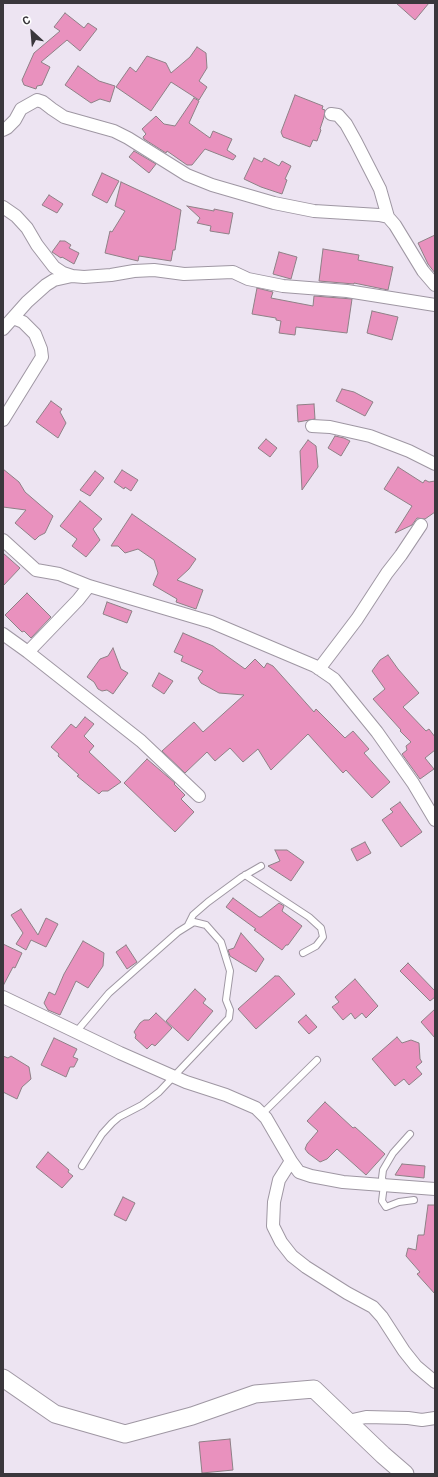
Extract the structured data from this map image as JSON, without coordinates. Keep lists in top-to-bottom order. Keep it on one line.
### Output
{"north":"top left"}
